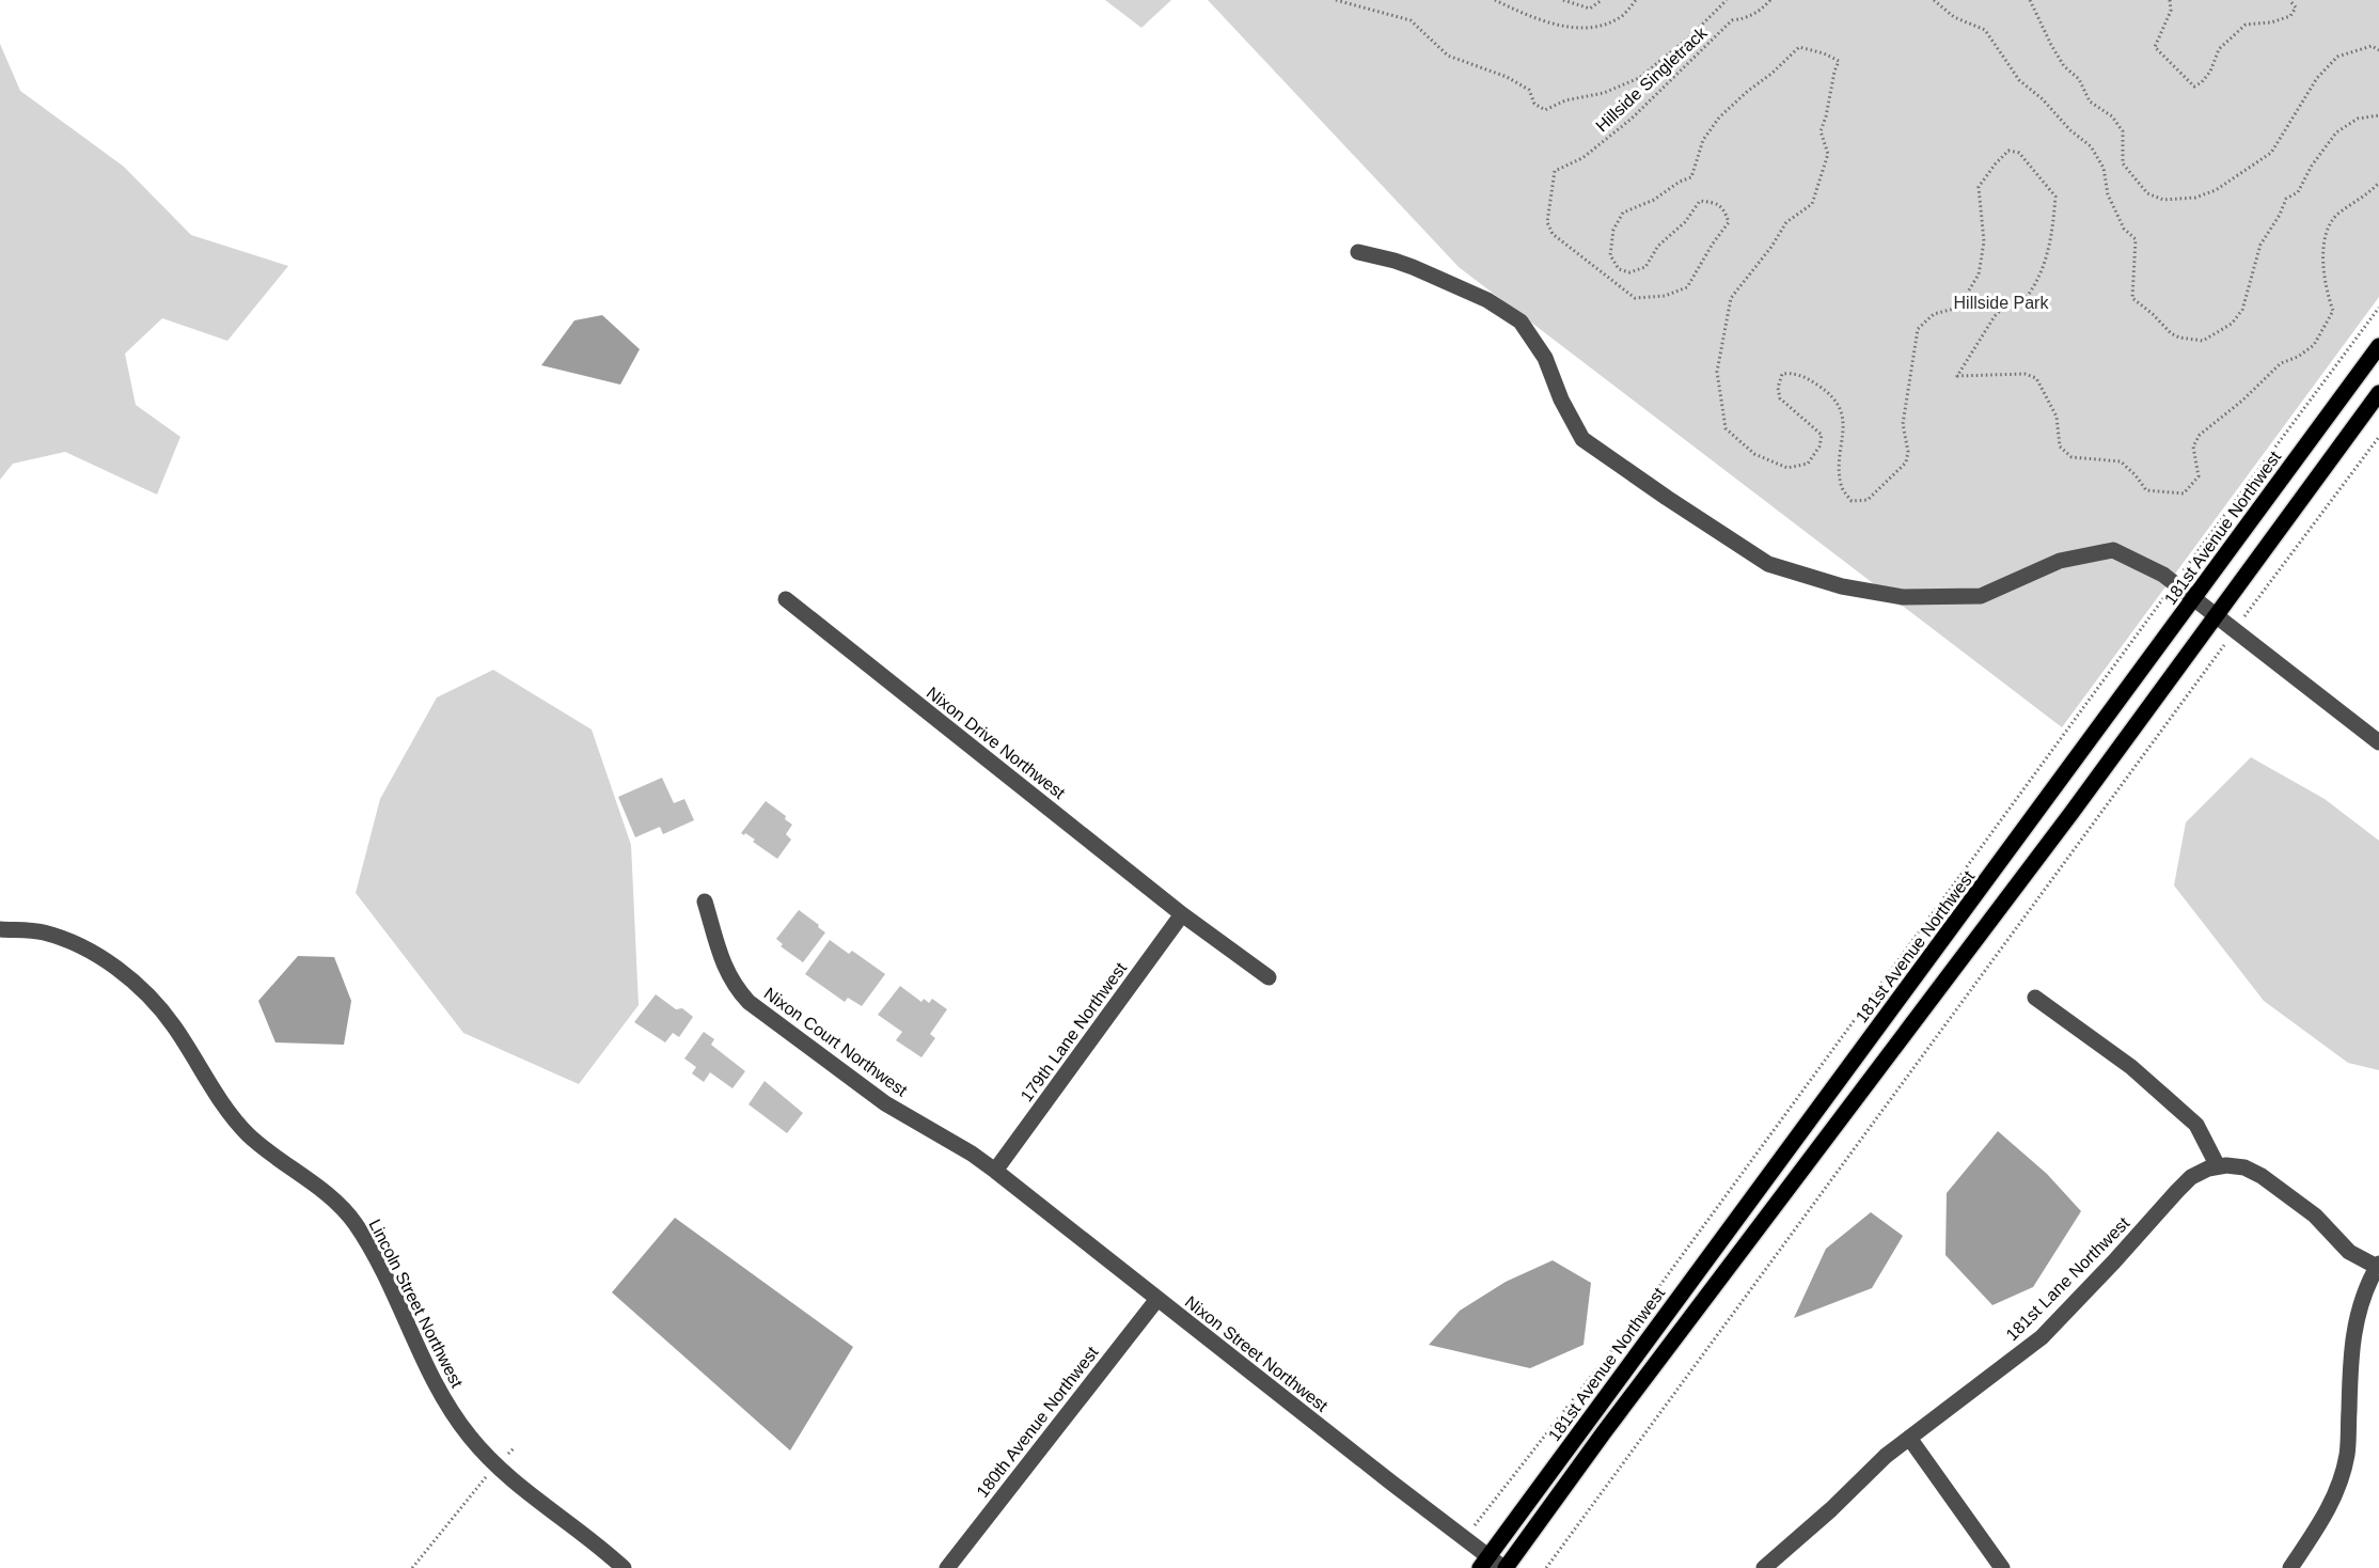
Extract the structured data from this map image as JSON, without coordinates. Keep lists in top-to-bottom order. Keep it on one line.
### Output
{"streets":{"main road":["181st Avenue Northwest"],"street":["Nixon Drive Northwest","179th Lane Northwest","Nixon Court Northwest","181st Lane Northwest","Lincoln Street Northwest","Nixon Street Northwest","180th Avenue Northwest"],"path":["Hillside Singletrack"]},"crossings":[["181st Avenue Northwest","Nixon Street Northwest"],["Nixon Drive Northwest","179th Lane Northwest"],["179th Lane Northwest","Nixon Court Northwest"],["179th Lane Northwest","Nixon Street Northwest"],["Nixon Court Northwest","Nixon Street Northwest"],["Nixon Street Northwest","180th Avenue Northwest"]],"parks":["Hillside Park"]}
